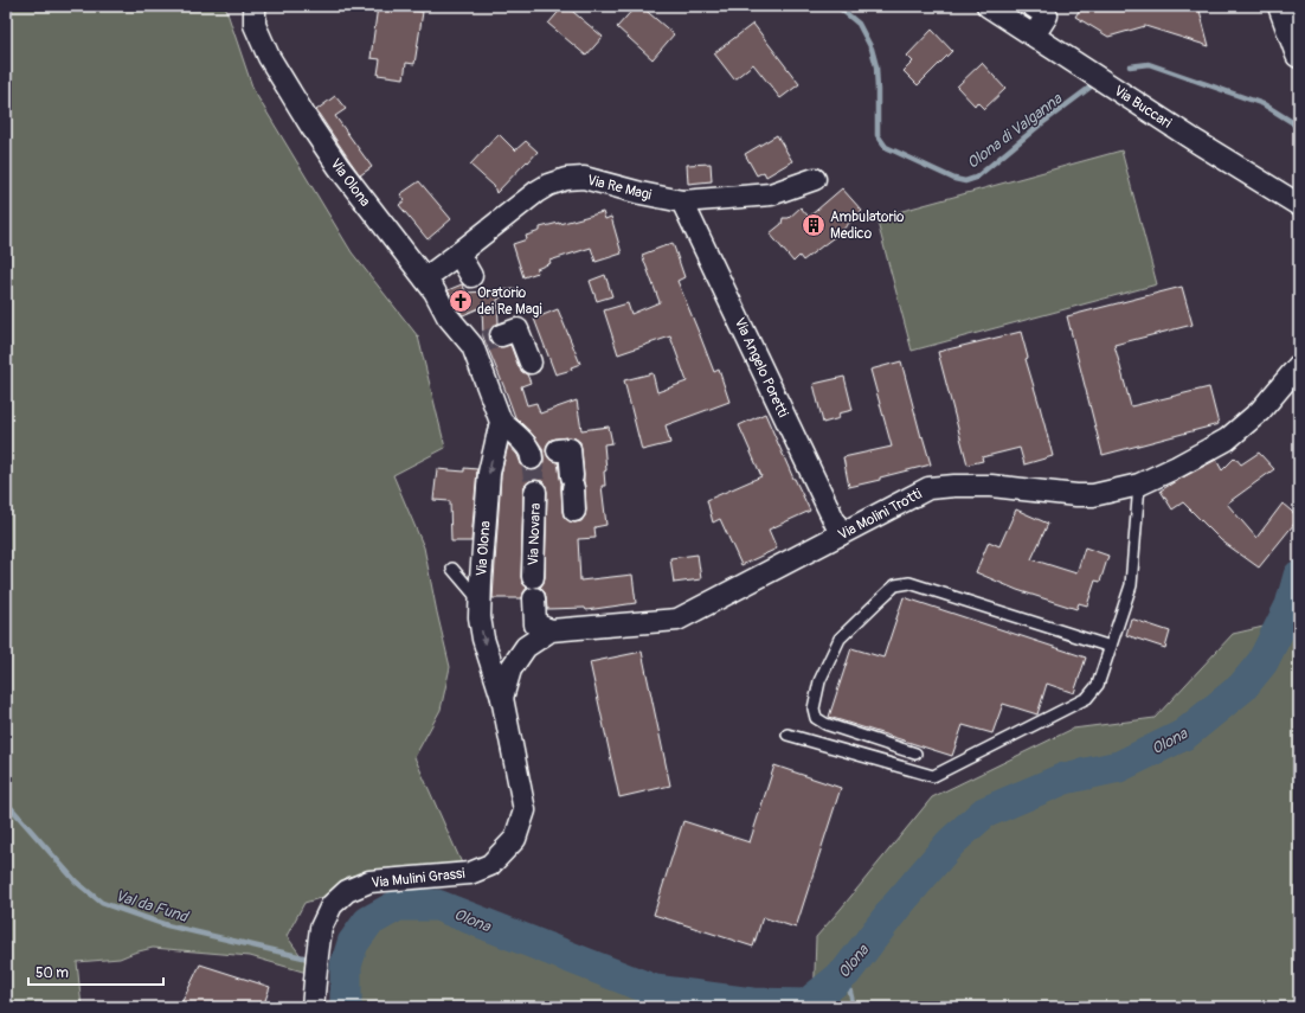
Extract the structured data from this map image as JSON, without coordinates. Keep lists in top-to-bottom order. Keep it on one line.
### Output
{"streets":{"street":["Via Buccari","Via Olona","Via Re Magi","Via Angelo Poretti","Via Molini Trotti","Via Novara","Via Mulini Grassi"]},"crossings":[["Via Olona","Via Re Magi"],["Via Olona","Via Molini Trotti"],["Via Olona","Via Mulini Grassi"],["Via Re Magi","Via Angelo Poretti"],["Via Angelo Poretti","Via Molini Trotti"],["Via Molini Trotti","Via Mulini Grassi"]],"one_way":["Via Olona"],"water":["Olona di Valganna","Olona","Val da Fund"],"places":{"building":["Ambulatorio Medico"],"church":["Oratorio dei Re Magi"]},"scale_bar":"50 m"}
